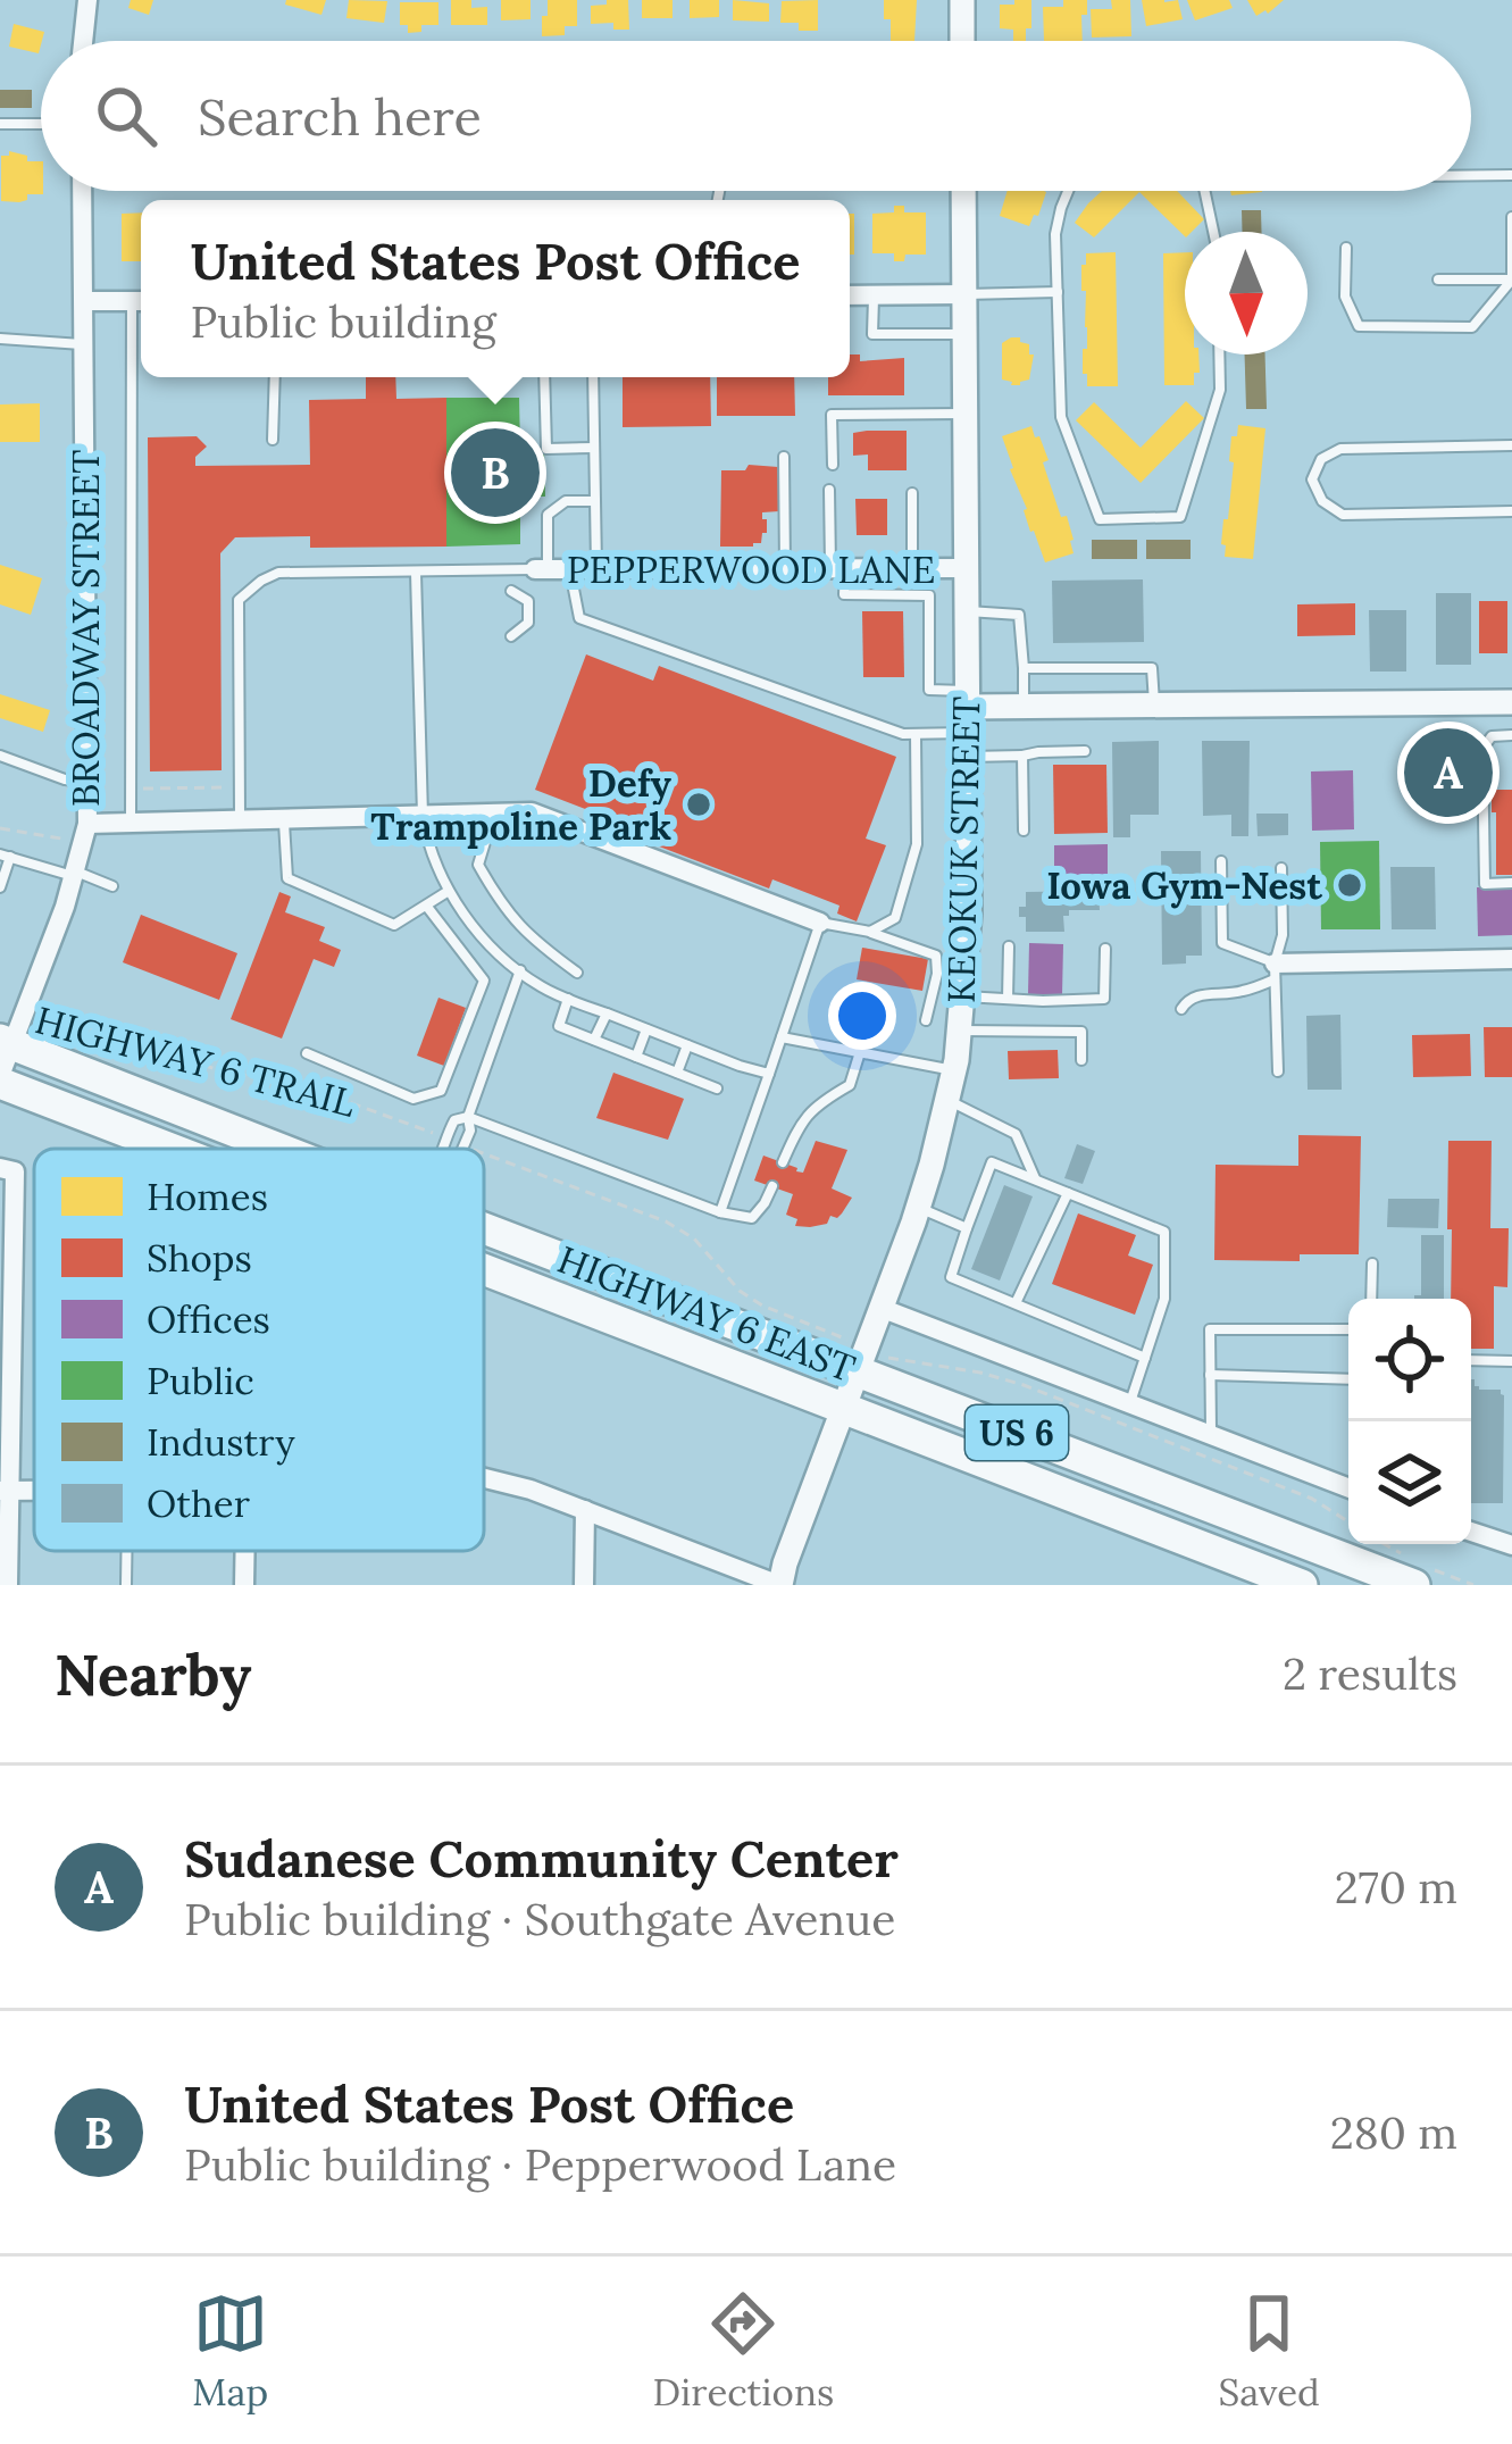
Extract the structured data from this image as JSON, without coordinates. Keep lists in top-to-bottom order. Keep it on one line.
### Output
{"streets":{"main road":["HIGHWAY 6 EAST","US 6"],"street":["PEPPERWOOD LANE","BROADWAY STREET","KEOKUK STREET"],"path":["HIGHWAY 6 TRAIL"]},"crossings":[["PEPPERWOOD LANE","KEOKUK STREET"],["BROADWAY STREET","HIGHWAY 6 TRAIL"],["BROADWAY STREET","HIGHWAY 6 EAST"],["KEOKUK STREET","HIGHWAY 6 EAST"],["HIGHWAY 6 TRAIL","HIGHWAY 6 EAST"]],"places":["Defy Trampoline Park","Iowa Gym-Nest"],"legend":["Homes","Shops","Offices","Public","Industry","Other"],"north":"bottom","page":{"search":"Search here","popup":["United States Post Office","Public building"],"pins":["B","A"],"heading":["Nearby","2 results"],"list":[{"mark":"A","name":"Sudanese Community Center","note":"Public building · Southgate Avenue","value":"270 m"},{"mark":"B","name":"United States Post Office","note":"Public building · Pepperwood Lane","value":"280 m"}],"nav":["Map","Directions","Saved"]}}
